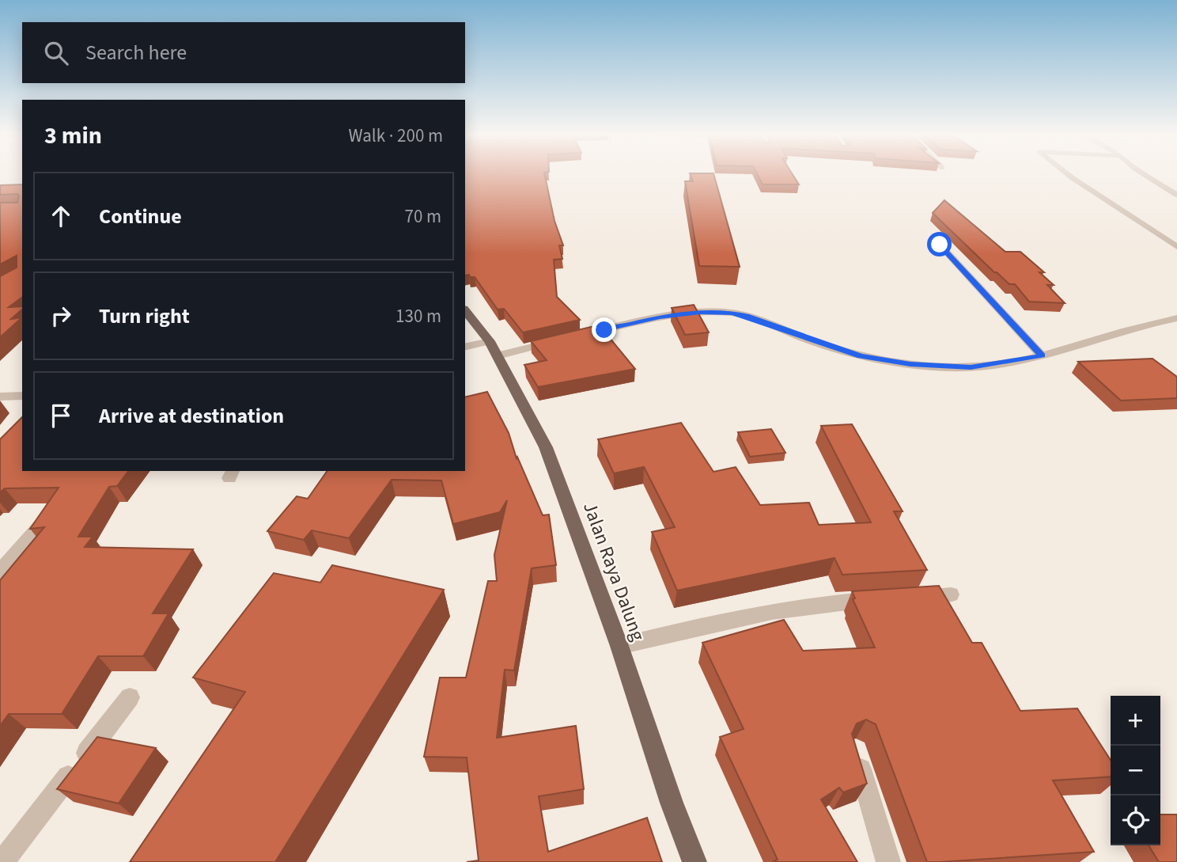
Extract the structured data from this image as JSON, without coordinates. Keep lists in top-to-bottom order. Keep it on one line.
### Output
{"streets":{"main road":["Jalan Raya Dalung"]},"page":{"search":"Search here","heading":["3 min","Walk · 200 m"],"list":[["Continue","70 m"],["Turn right","130 m"],"Arrive at destination"],"map_buttons":["+","−"]}}
